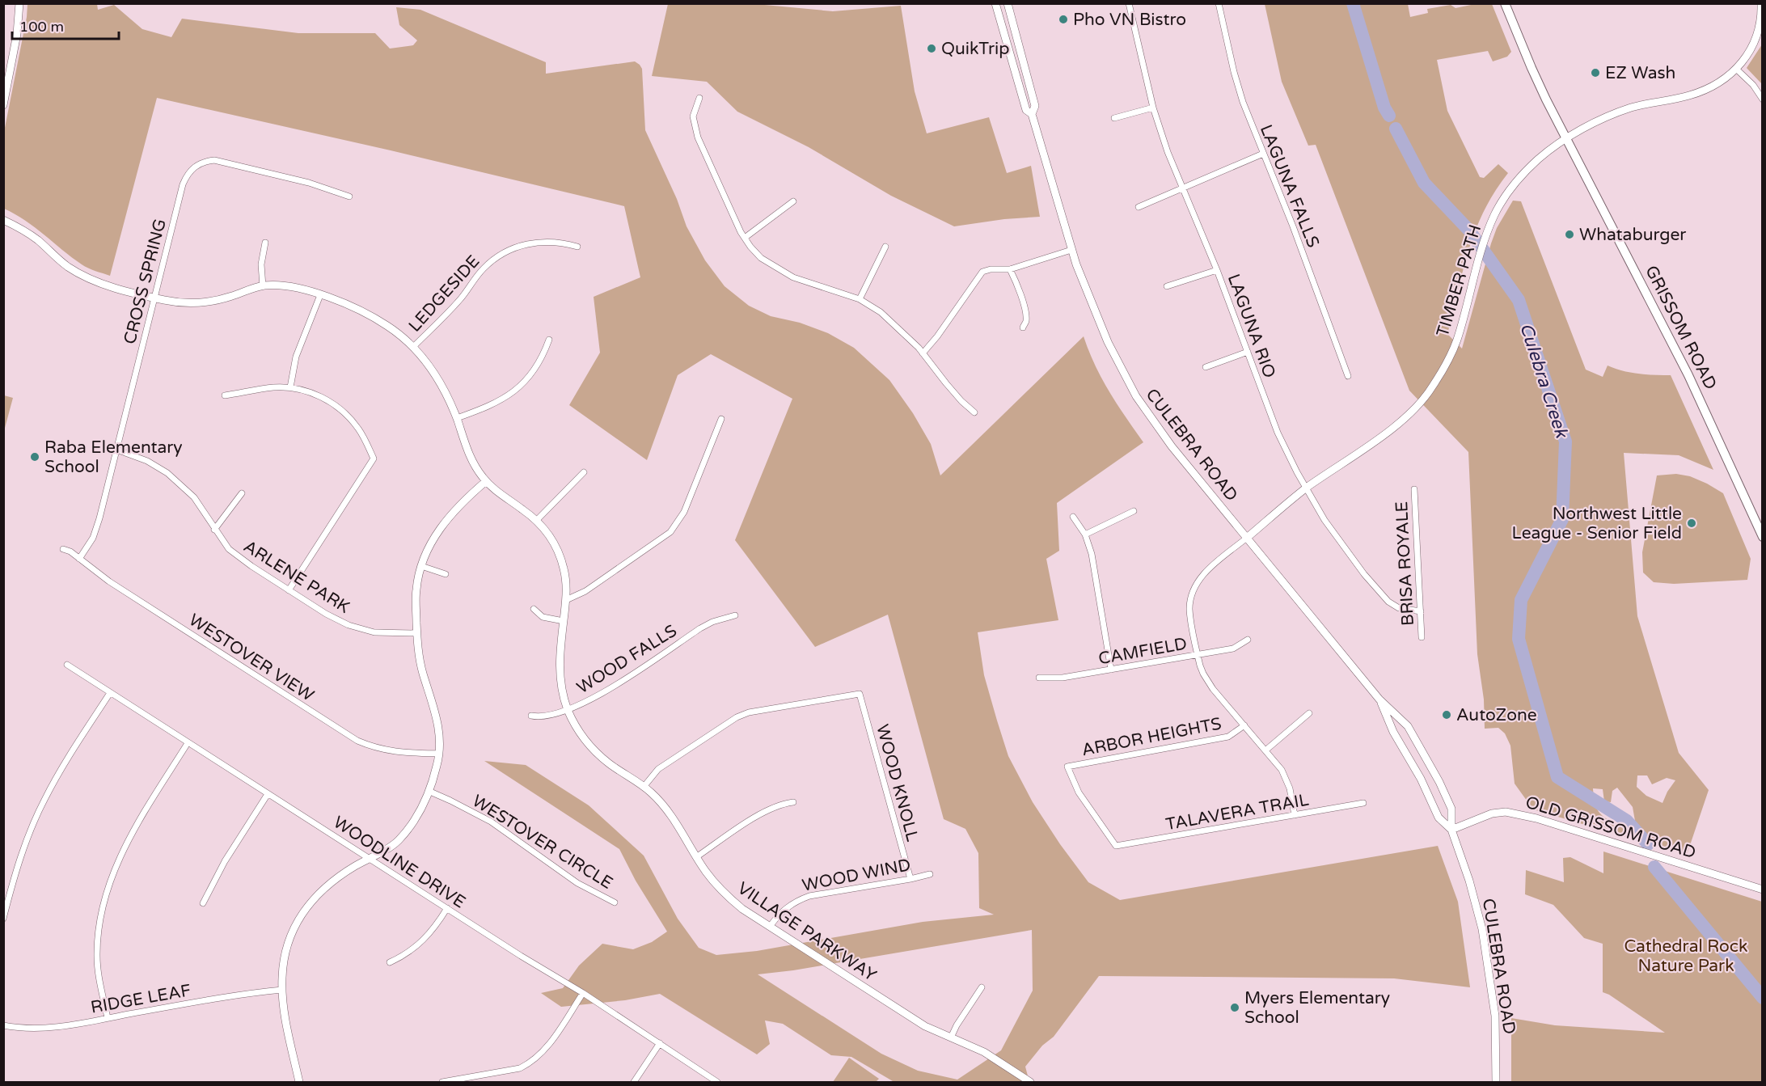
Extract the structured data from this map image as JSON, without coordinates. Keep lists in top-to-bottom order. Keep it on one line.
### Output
{"streets":{"main road":["GRISSOM ROAD"],"street":["LAGUNA FALLS","TIMBER PATH","CROSS SPRING","LEDGESIDE","LAGUNA RIO","CULEBRA ROAD","BRISA ROYALE","ARLENE PARK","CAMFIELD","WESTOVER VIEW","WOOD FALLS","ARBOR HEIGHTS","WOOD KNOLL","TALAVERA TRAIL","OLD GRISSOM ROAD","WESTOVER CIRCLE","WOODLINE DRIVE","WOOD WIND","VILLAGE PARKWAY","RIDGE LEAF"]},"crossings":[["TIMBER PATH","LAGUNA RIO"],["TIMBER PATH","GRISSOM ROAD"],["TIMBER PATH","CULEBRA ROAD"],["CROSS SPRING","ARLENE PARK"],["CROSS SPRING","WESTOVER VIEW"],["CROSS SPRING","VILLAGE PARKWAY"],["LEDGESIDE","VILLAGE PARKWAY"],["LAGUNA RIO","BRISA ROYALE"],["CULEBRA ROAD","OLD GRISSOM ROAD"],["WOOD FALLS","VILLAGE PARKWAY"],["ARBOR HEIGHTS","TALAVERA TRAIL"],["WOOD KNOLL","WOOD WIND"],["WOOD KNOLL","VILLAGE PARKWAY"],["WOOD WIND","VILLAGE PARKWAY"]],"water":["Culebra Creek"],"parks":["Cathedral Rock Nature Park"],"places":["Pho VN Bistro","QuikTrip","EZ Wash","Whataburger","Raba Elementary School","Northwest Little League - Senior Field","AutoZone","Myers Elementary School"],"scale_bar":"100 m"}
